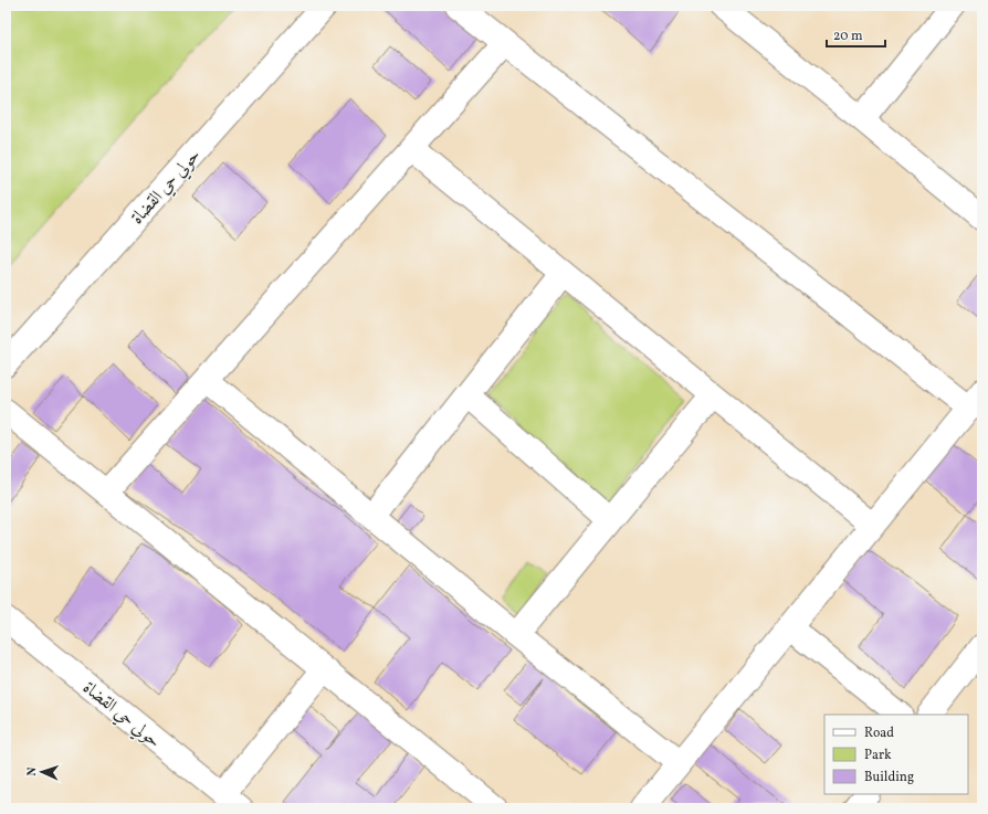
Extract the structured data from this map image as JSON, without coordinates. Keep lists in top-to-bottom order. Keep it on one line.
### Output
{"streets":{"street":["حولي حي القضاة"]},"legend":["Road","Park","Building"],"scale_bar":"20 m","north":"left"}
